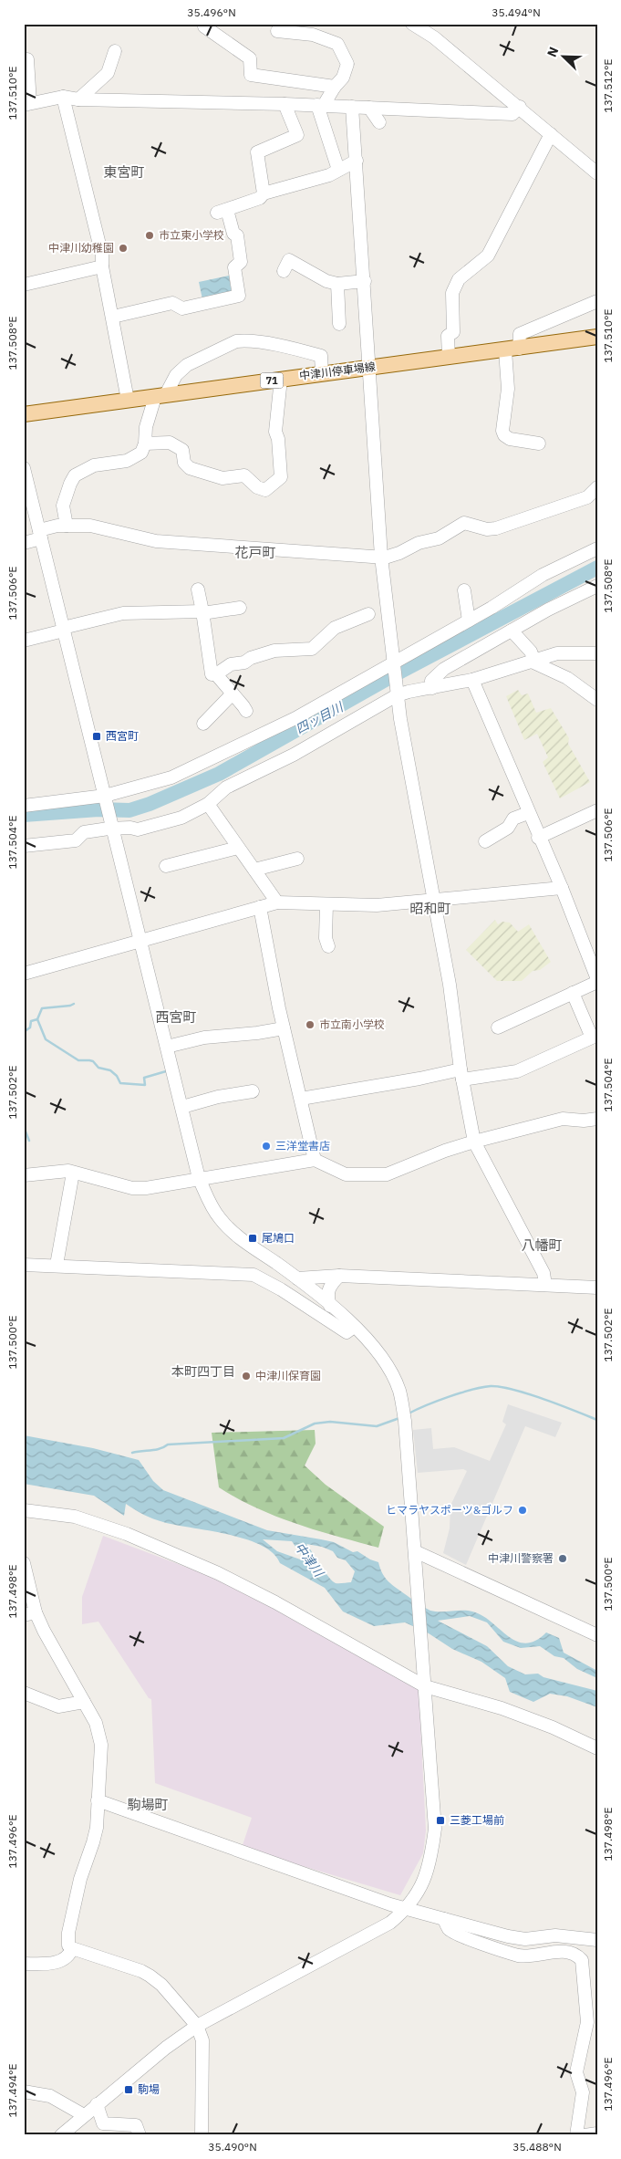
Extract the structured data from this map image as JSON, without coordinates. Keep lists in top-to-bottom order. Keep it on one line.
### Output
{"streets":{"main road":["中津川停車場線","71"]},"districts":["東宮町","花戸町","昭和町","西宮町","八幡町","本町四丁目","駒場町"],"water":["四ッ目川","中津川"],"places":{"other":["市立東小学校","中津川幼稚園","市立南小学校","三洋堂書店","中津川保育園","ヒマラヤスポーツ&ゴルフ","中津川警察署"],"transit":["西宮町","尾鳩口","三菱工場前","駒場"]},"north":"top left","coordinates":["35.496°N","35.494°N","137.512°E","137.510°E","137.508°E","137.506°E","137.504°E","137.502°E","137.500°E","137.498°E","137.496°E","137.494°E","35.490°N","35.488°N"]}
